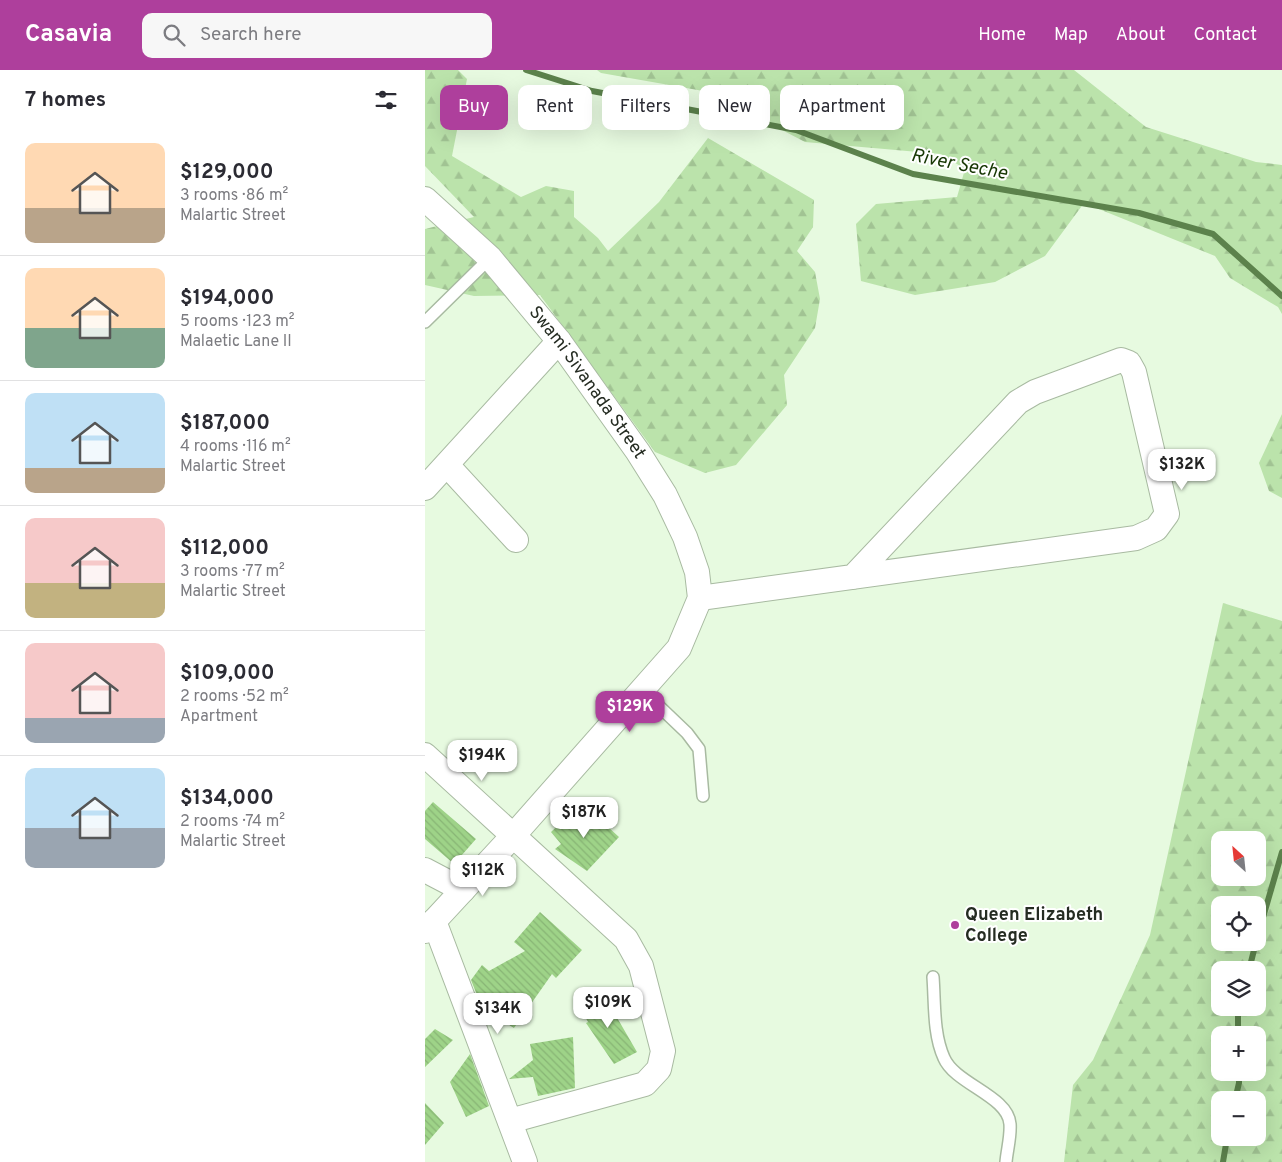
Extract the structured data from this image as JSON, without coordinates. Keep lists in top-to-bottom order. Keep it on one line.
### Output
{"streets":{"street":["Swami Sivanada Street"]},"water":["River Seche"],"places":["Queen Elizabeth College"],"north":"top left","page":{"header":"Casavia","search":"Search here","nav":["Home","Map","About","Contact"],"heading":"7 homes","chip":["Buy","Rent","Filters","New","Apartment"],"list":[{"name":"$129,000","note":"3 rooms · 86 m² · Malartic Street"},{"name":"$194,000","note":"5 rooms · 123 m² · Malaetic Lane II"},{"name":"$187,000","note":"4 rooms · 116 m² · Malartic Street"},{"name":"$112,000","note":"3 rooms · 77 m² · Malartic Street"},{"name":"$109,000","note":"2 rooms · 52 m² · Apartment"},{"name":"$134,000","note":"2 rooms · 74 m² · Malartic Street"}],"price":["$132K","$129K","$194K","$187K","$112K","$109K","$134K"],"map_buttons":["+","−"]}}
